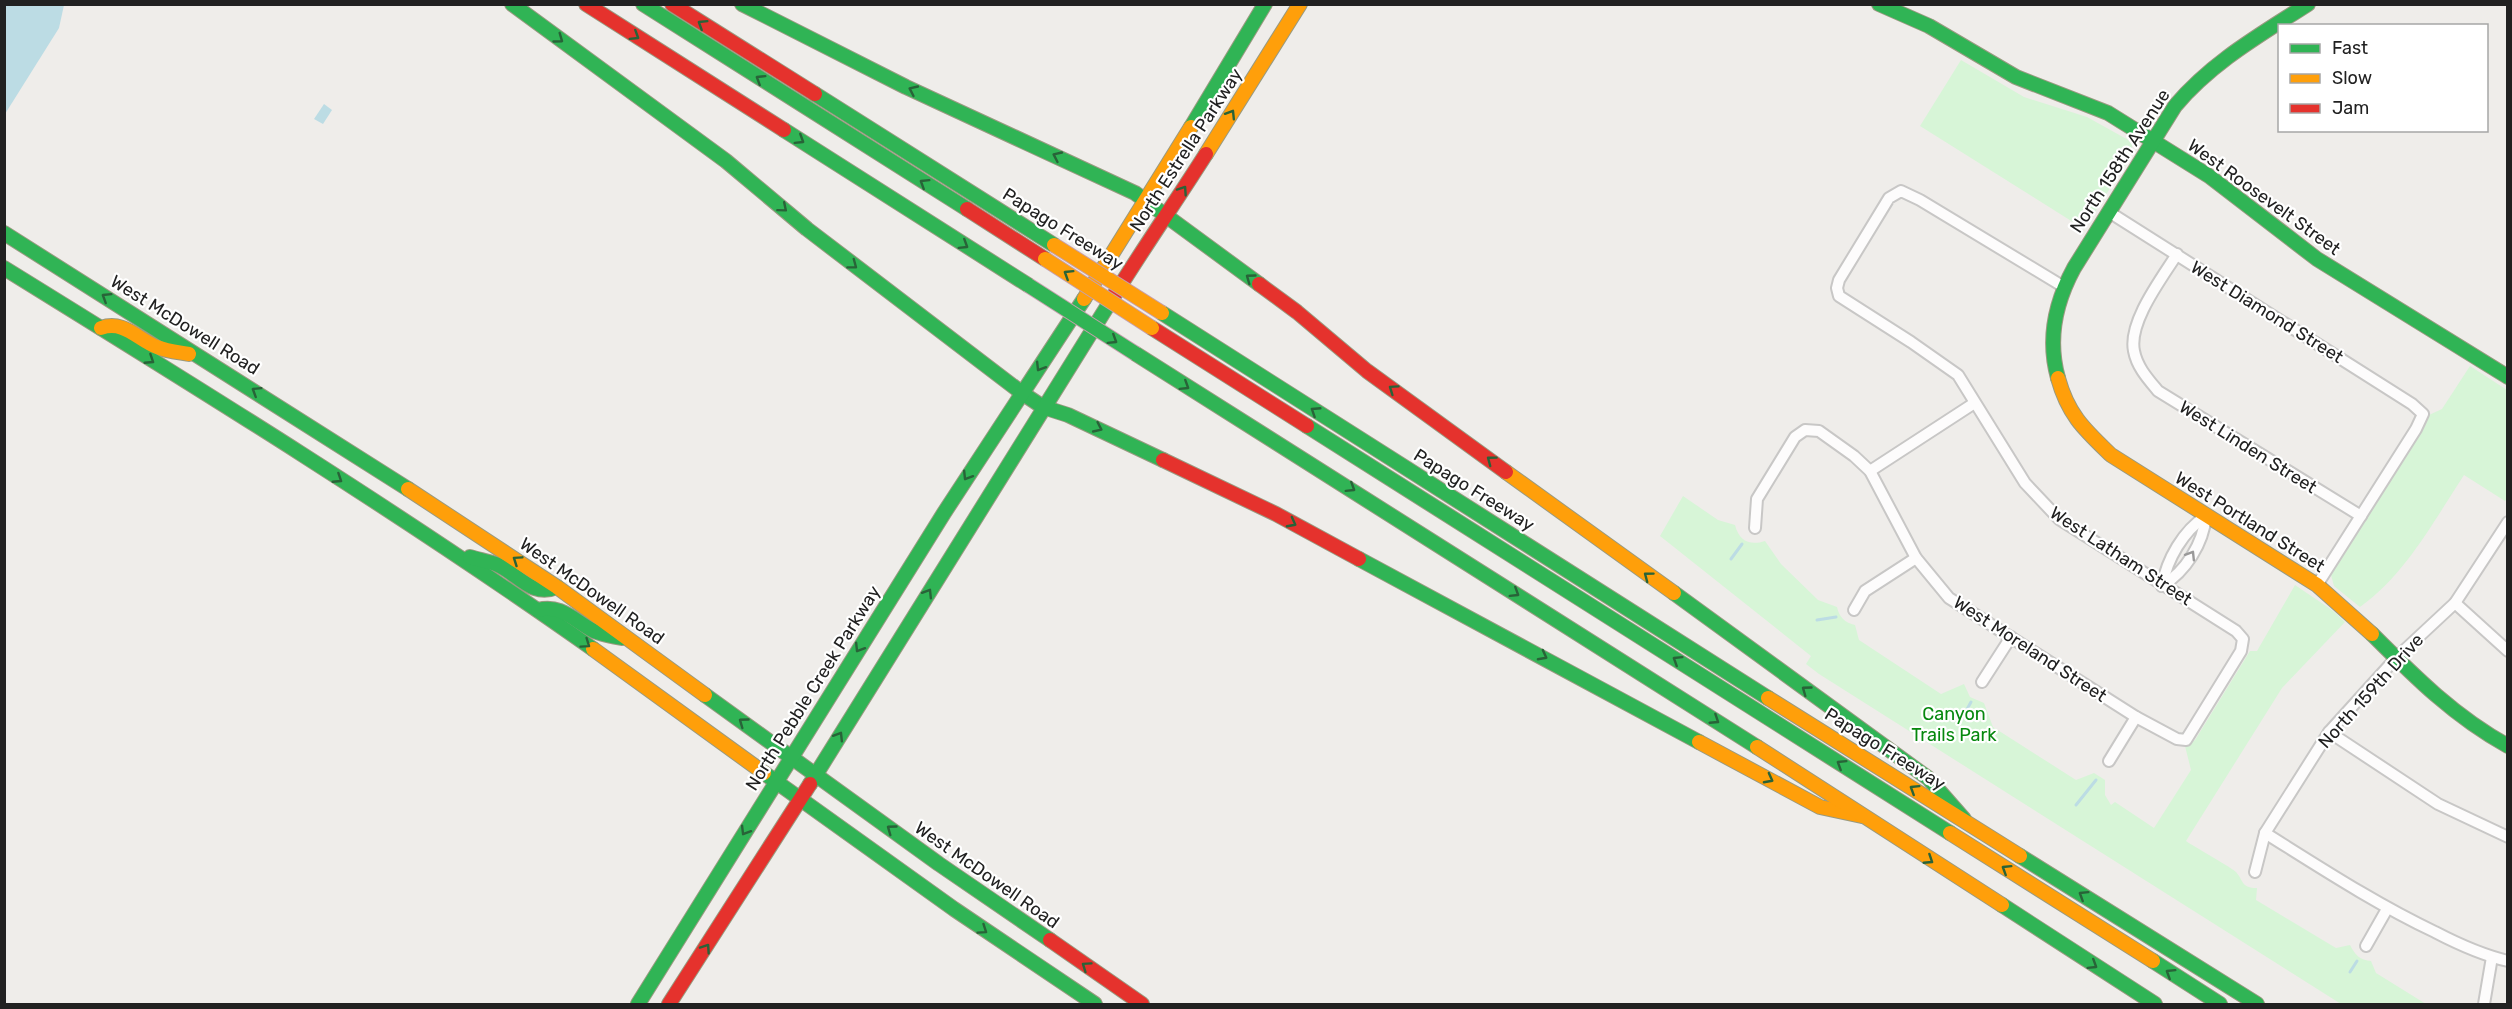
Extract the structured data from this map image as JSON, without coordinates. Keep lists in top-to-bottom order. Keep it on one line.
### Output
{"streets":{"main road":["North Estrella Parkway","North 158th Avenue","West Roosevelt Street","Papago Freeway","West McDowell Road","West Portland Street","North Pebble Creek Parkway"],"street":["West Diamond Street","West Linden Street","West Latham Street","West Moreland Street","North 159th Drive"]},"crossings":[["North Estrella Parkway","North Pebble Creek Parkway"],["North 158th Avenue","West Roosevelt Street"],["North 158th Avenue","West Diamond Street"],["North 158th Avenue","West Portland Street"],["North 158th Avenue","West Latham Street"],["West Diamond Street","West Linden Street"],["West McDowell Road","North Pebble Creek Parkway"],["West Portland Street","West Latham Street"],["West Portland Street","North 159th Drive"],["West Latham Street","West Moreland Street"]],"parks":["Canyon Trails Park"],"legend":["Fast","Slow","Jam"]}
